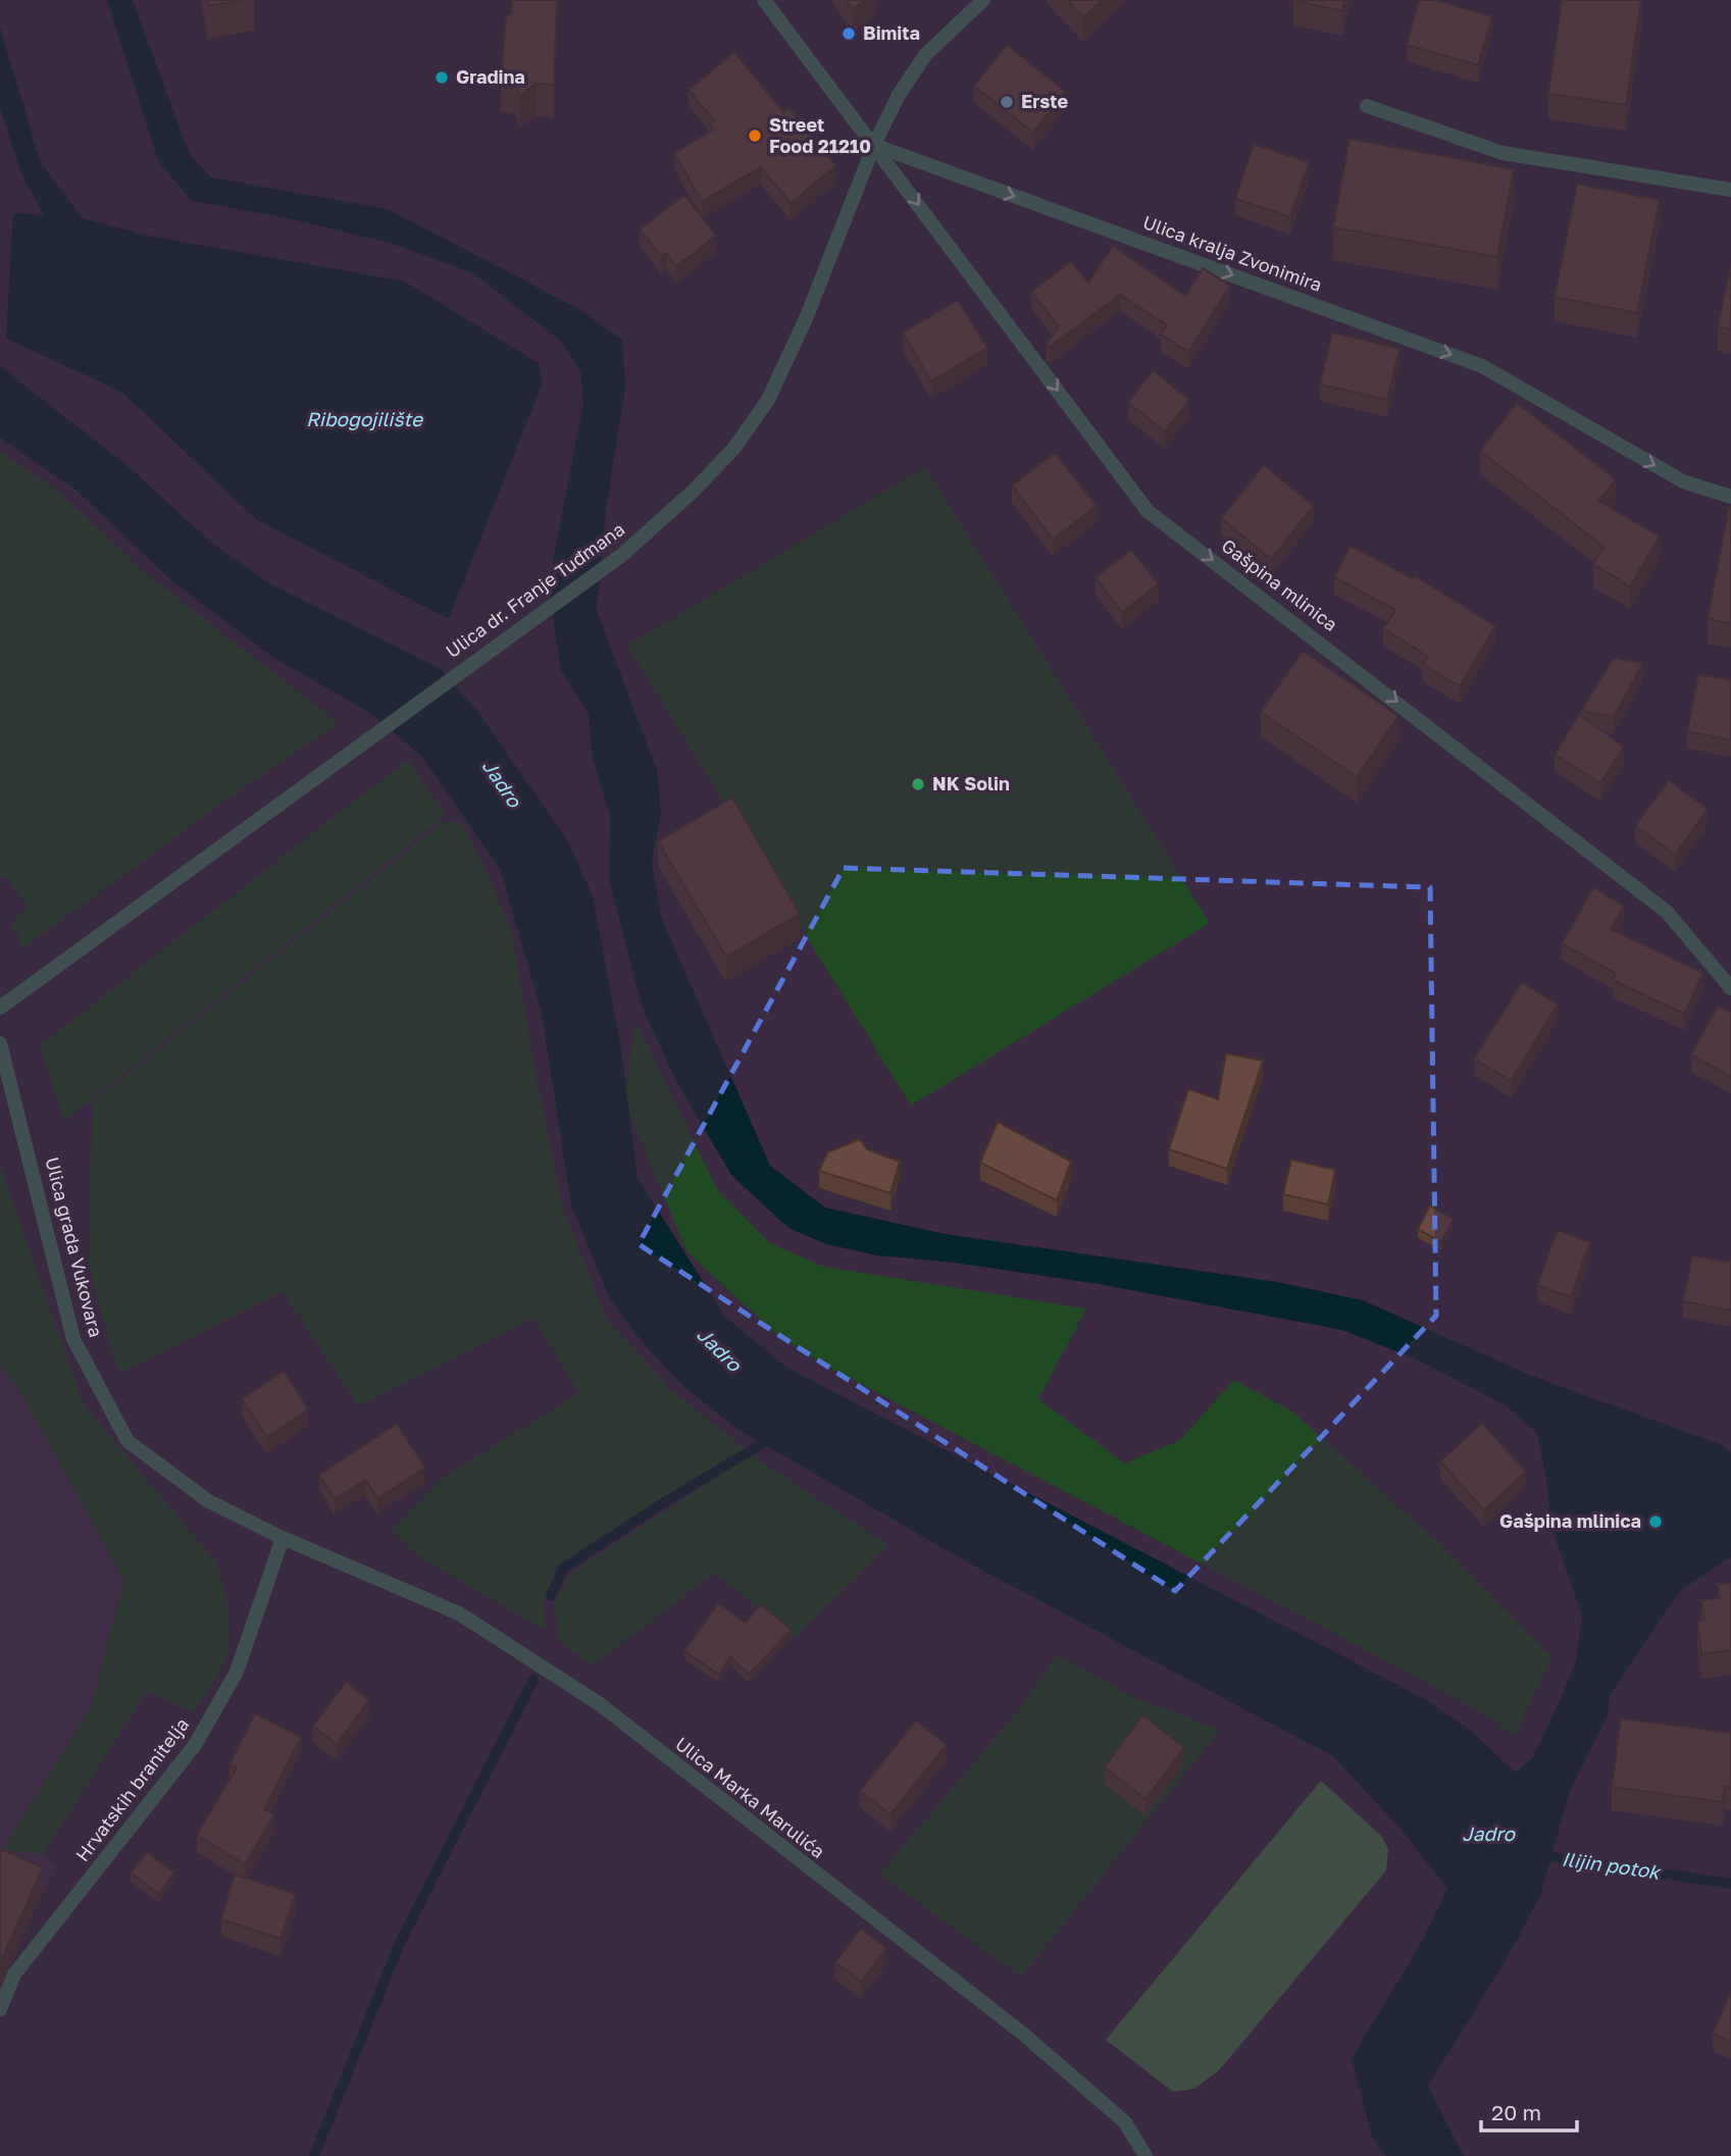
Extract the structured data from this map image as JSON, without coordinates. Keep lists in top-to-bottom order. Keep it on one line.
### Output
{"streets":{"street":["Ulica kralja Zvonimira","Gašpina mlinica","Ulica dr. Franje Tuđmana","Ulica grada Vukovara","Hrvatskih branitelja","Ulica Marka Marulića"]},"crossings":[["Ulica kralja Zvonimira","Gašpina mlinica"],["Ulica kralja Zvonimira","Ulica dr. Franje Tuđmana"],["Gašpina mlinica","Ulica dr. Franje Tuđmana"],["Ulica grada Vukovara","Hrvatskih branitelja"],["Ulica grada Vukovara","Ulica Marka Marulića"],["Hrvatskih branitelja","Ulica Marka Marulića"]],"one_way":["Ulica kralja Zvonimira","Gašpina mlinica"],"water":["Ribogojilište","Jadro","Ilijin potok"],"places":["Bimita","Gradina","Erste","Street Food 21210","NK Solin","Gašpina mlinica"],"scale_bar":"20 m"}
